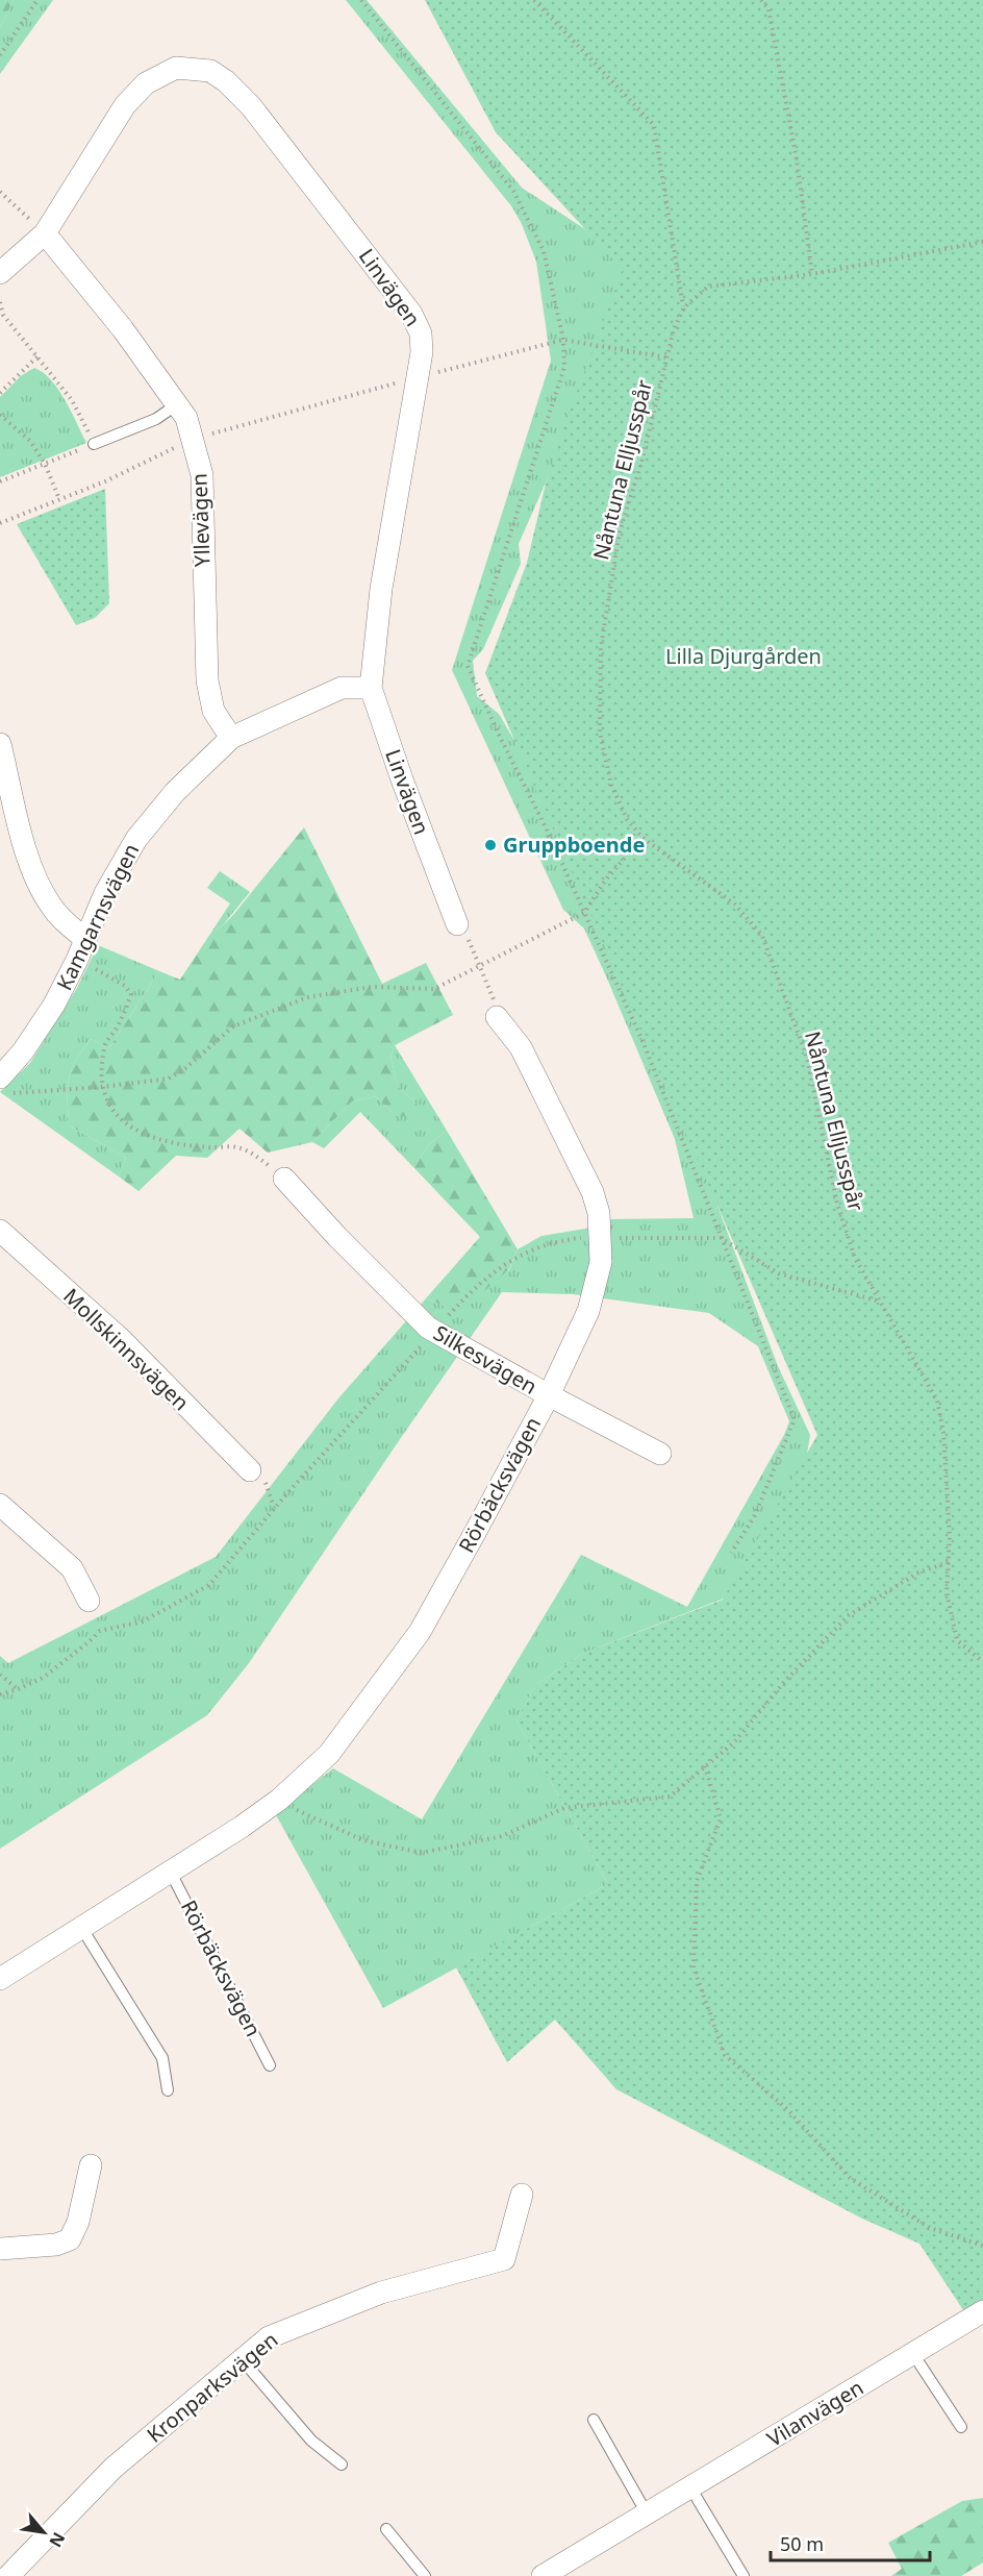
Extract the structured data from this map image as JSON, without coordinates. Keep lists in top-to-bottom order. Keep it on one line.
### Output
{"streets":{"street":["Linvägen","Yllevägen","Kamgarnsvägen","Mollskinnsvägen","Silkesvägen","Rörbäcksvägen","Kronparksvägen","Vilanvägen"],"path":["Nåntuna Elljusspår"]},"crossings":[["Linvägen","Yllevägen"],["Linvägen","Kamgarnsvägen"],["Yllevägen","Kamgarnsvägen"],["Silkesvägen","Rörbäcksvägen"]],"parks":["Lilla Djurgården"],"places":["Gruppboende"],"scale_bar":"50 m","north":"bottom right"}
